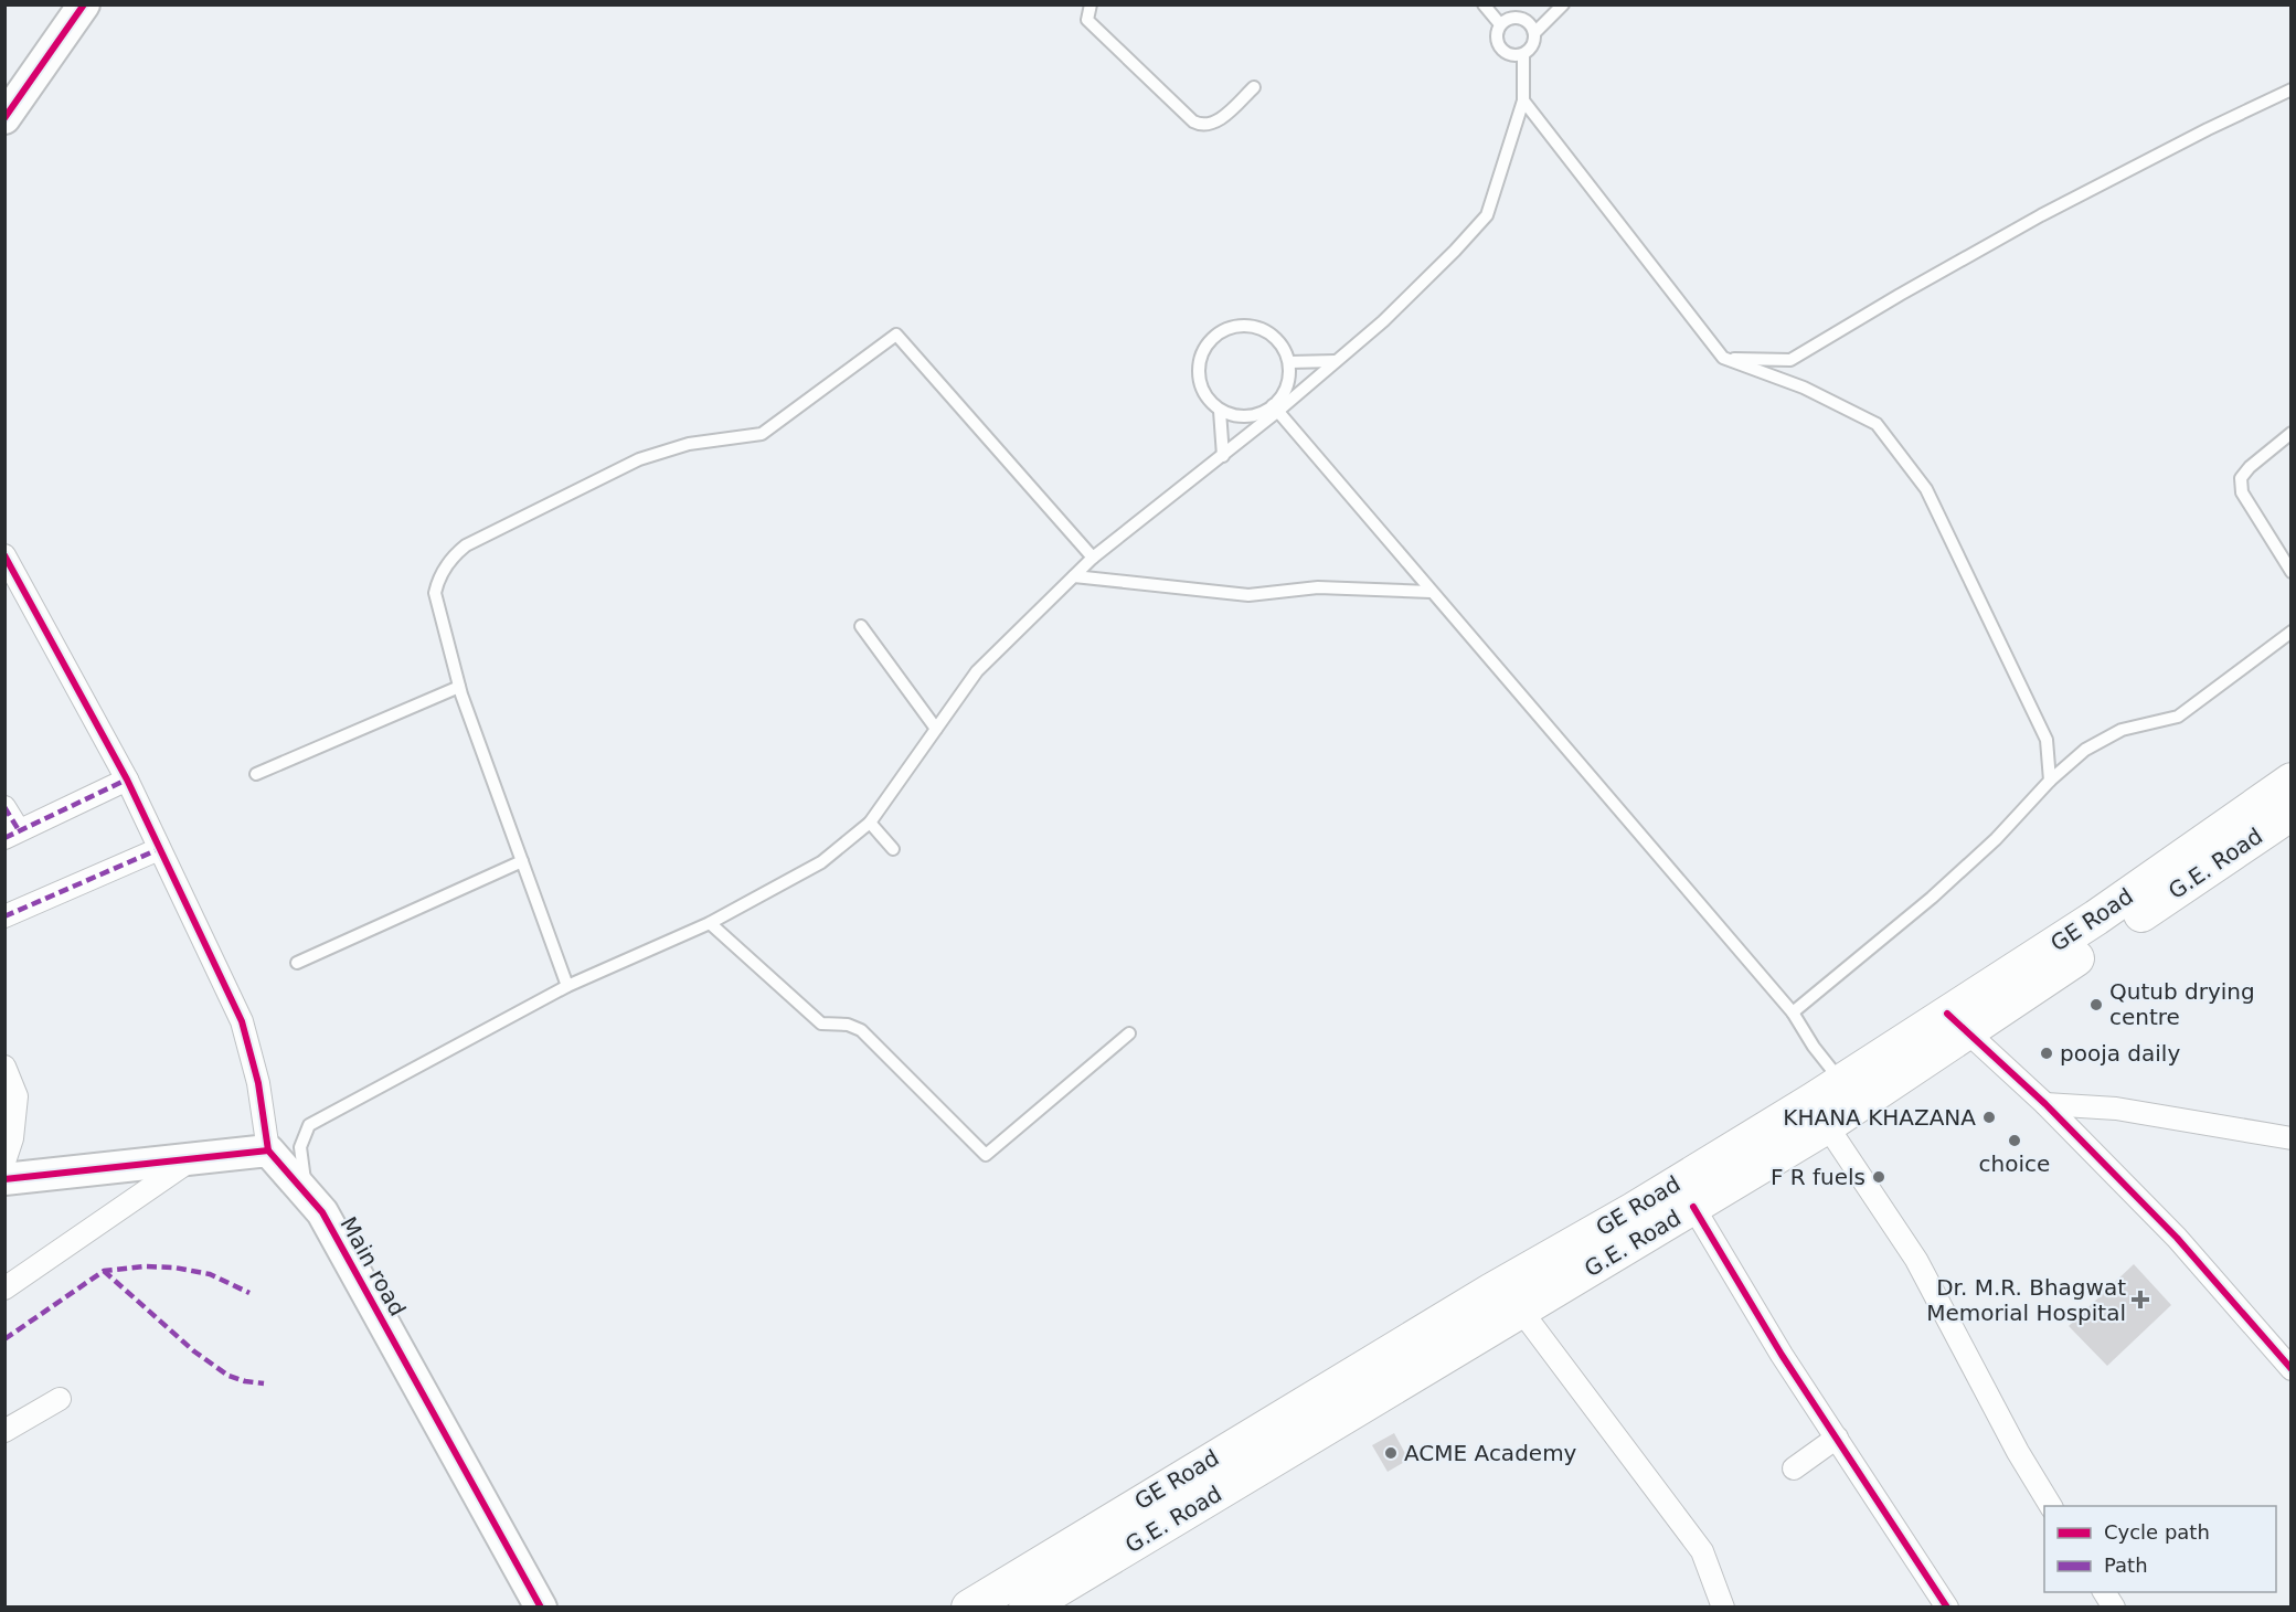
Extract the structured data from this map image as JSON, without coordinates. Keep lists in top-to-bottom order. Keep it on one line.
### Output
{"streets":{"main road":["G.E. Road","GE Road"],"street":["Main road"]},"crossings":[["G.E. Road","GE Road"]],"places":{"other":["Qutub drying centre","pooja daily","KHANA KHAZANA","choice","F R fuels","ACME Academy"],"health":["Dr. M.R. Bhagwat Memorial Hospital"]},"legend":["Cycle path","Path"]}
